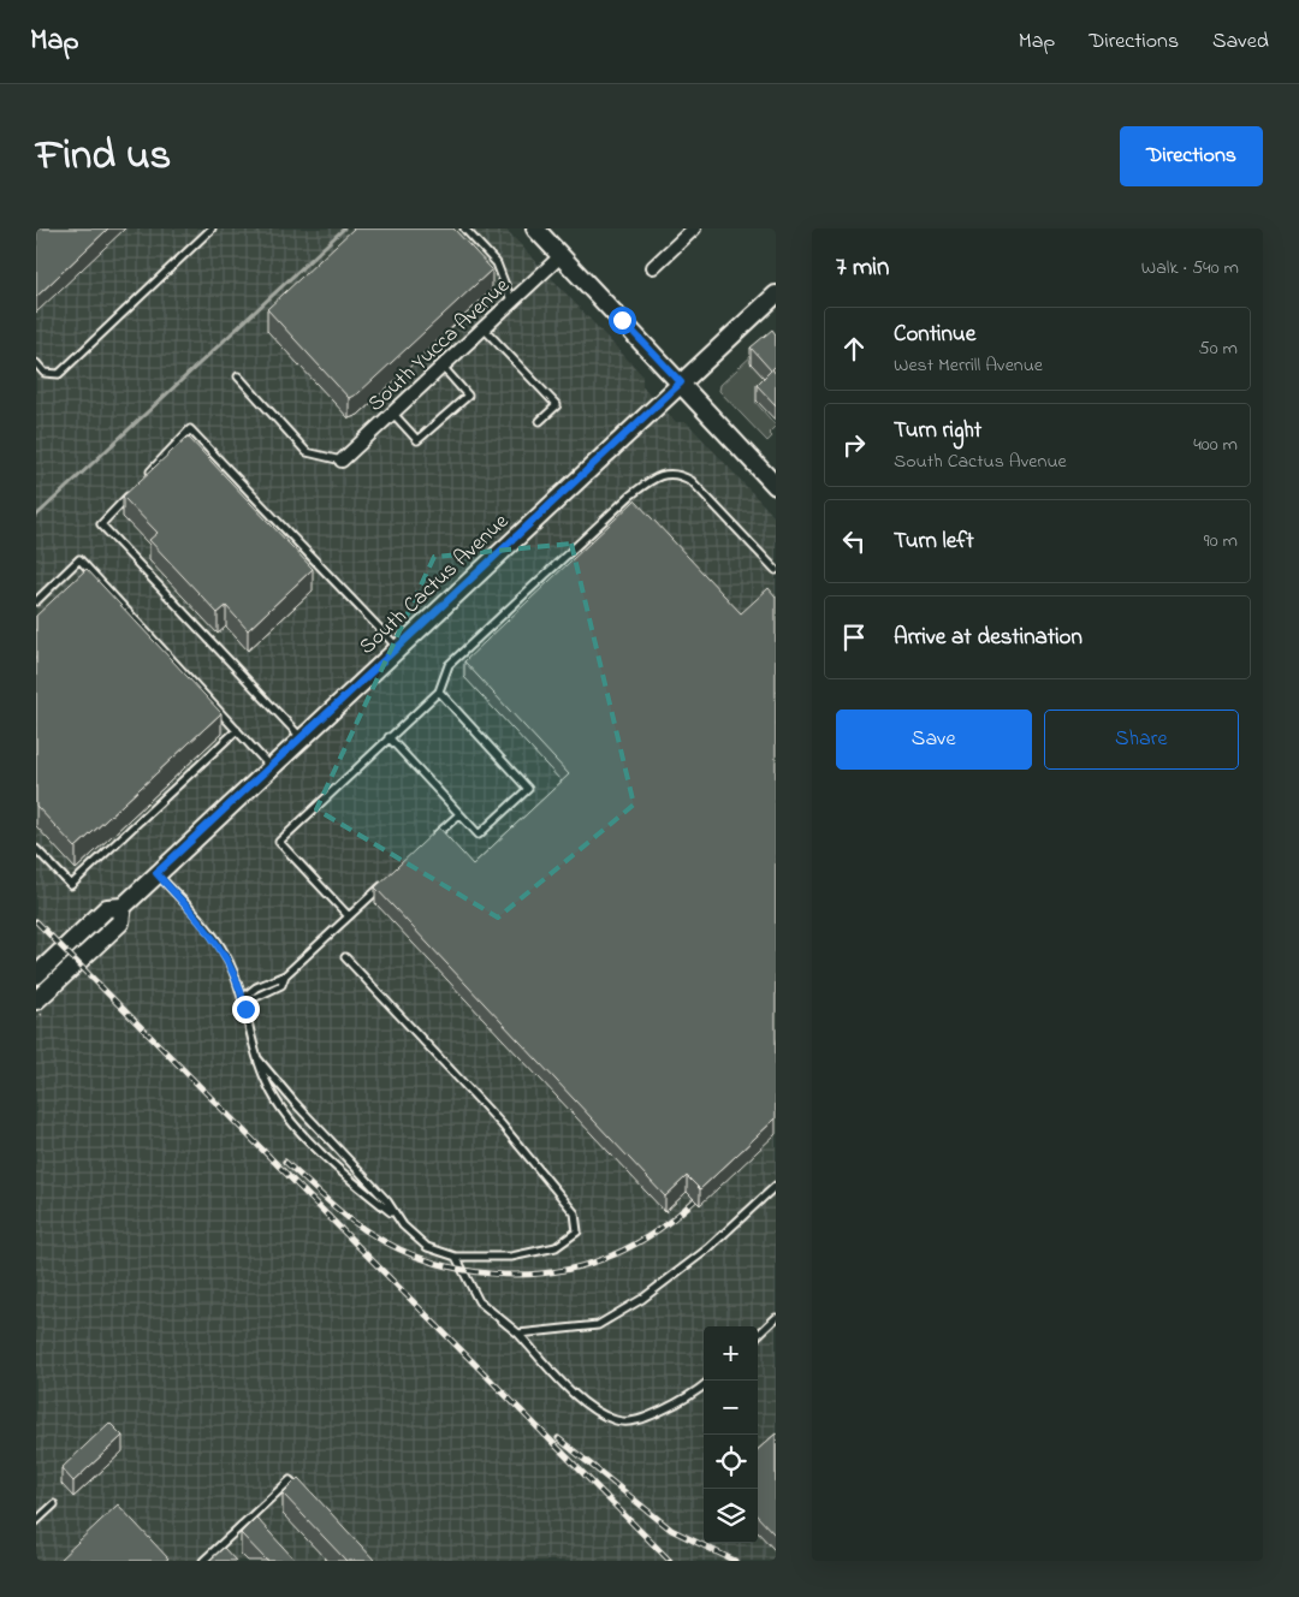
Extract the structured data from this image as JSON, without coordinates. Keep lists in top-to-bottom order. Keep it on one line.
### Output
{"streets":{"main road":["South Cactus Avenue"],"street":["South Yucca Avenue"]},"page":{"header":"Map","nav":["Map","Directions","Saved"],"title":"Find us","buttons":["Directions",["Save","Share"]],"heading":["7 min","Walk · 540 m"],"list":[["Continue","West Merrill Avenue","50 m"],["Turn right","South Cactus Avenue","400 m"],["Turn left","90 m"],"Arrive at destination"],"map_buttons":["+","−"]}}
